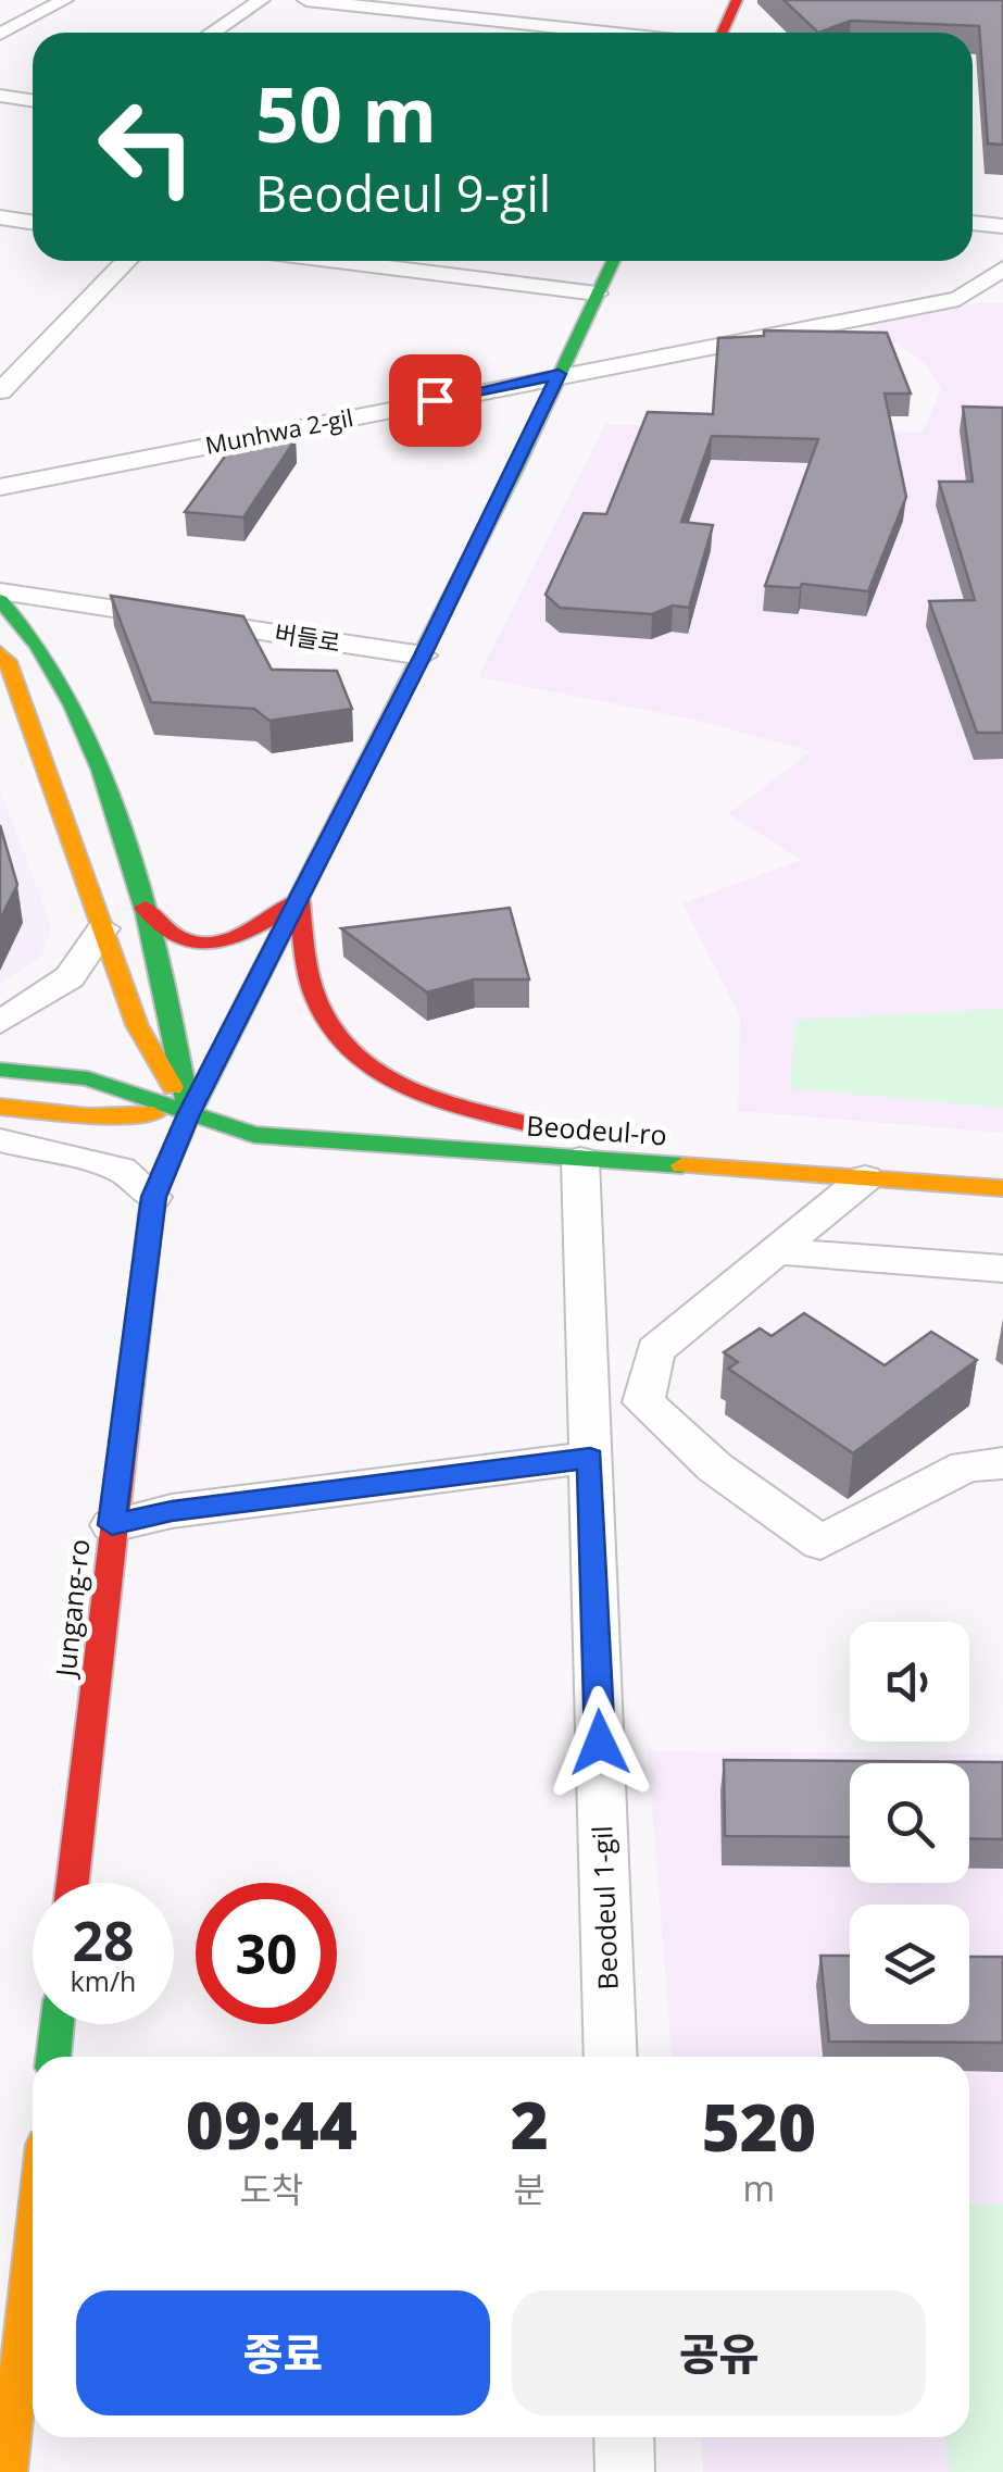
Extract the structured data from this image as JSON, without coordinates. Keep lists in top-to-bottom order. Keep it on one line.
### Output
{"streets":{"street":["Munhwa 2-gil","버들로","Beodeul-ro","Jungang-ro","Beodeul 1-gil"]},"crossings":[["Munhwa 2-gil","Jungang-ro"],["버들로","Jungang-ro"],["Beodeul-ro","Jungang-ro"],["Beodeul-ro","Beodeul 1-gil"]],"page":{"turn":["50 m","Beodeul 9-gil"],"speed":"28 km/h","limit":"30","eta":["09:44","도착","2","분","520","m"],"buttons":["종료","공유"]}}
